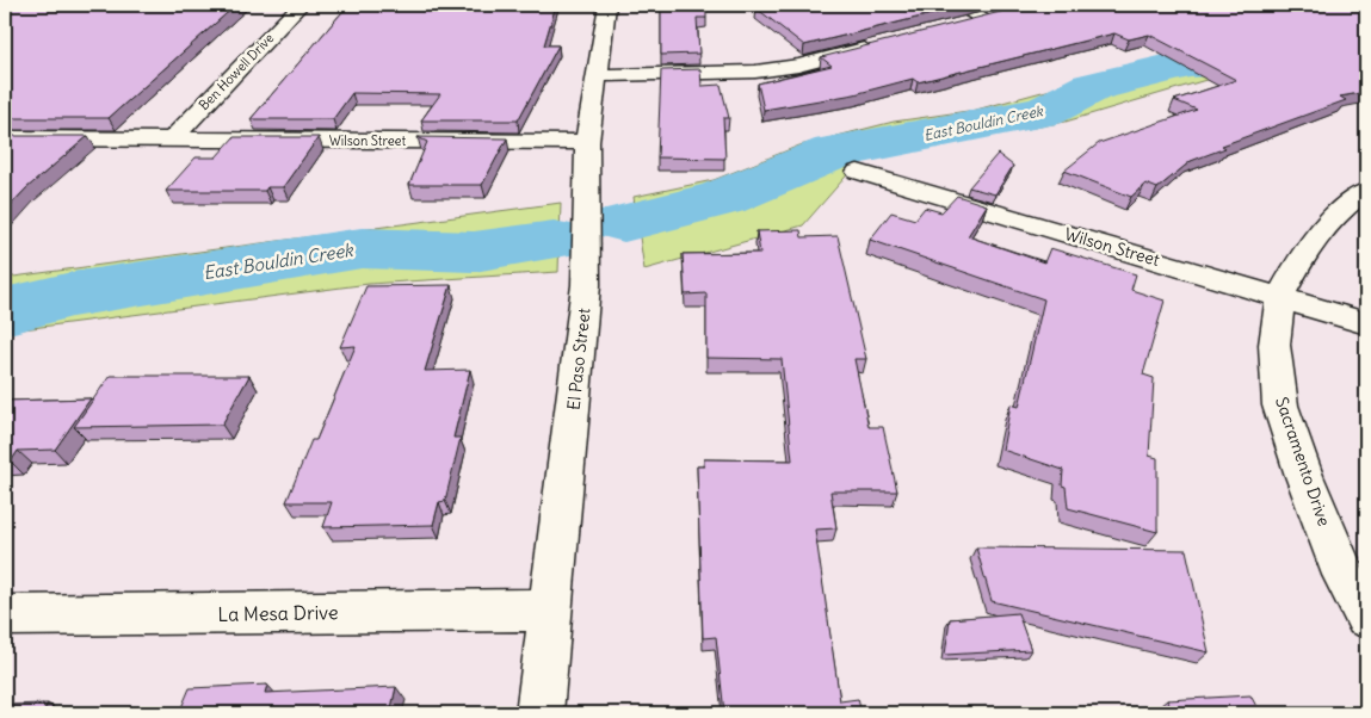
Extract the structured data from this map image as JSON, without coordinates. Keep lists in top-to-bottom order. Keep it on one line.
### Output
{"streets":{"street":["Ben Howell Drive","Wilson Street","El Paso Street","Sacramento Drive","La Mesa Drive"]},"crossings":[["Ben Howell Drive","Wilson Street"],["Wilson Street","El Paso Street"],["Wilson Street","Sacramento Drive"],["El Paso Street","La Mesa Drive"]],"water":["East Bouldin Creek"]}
